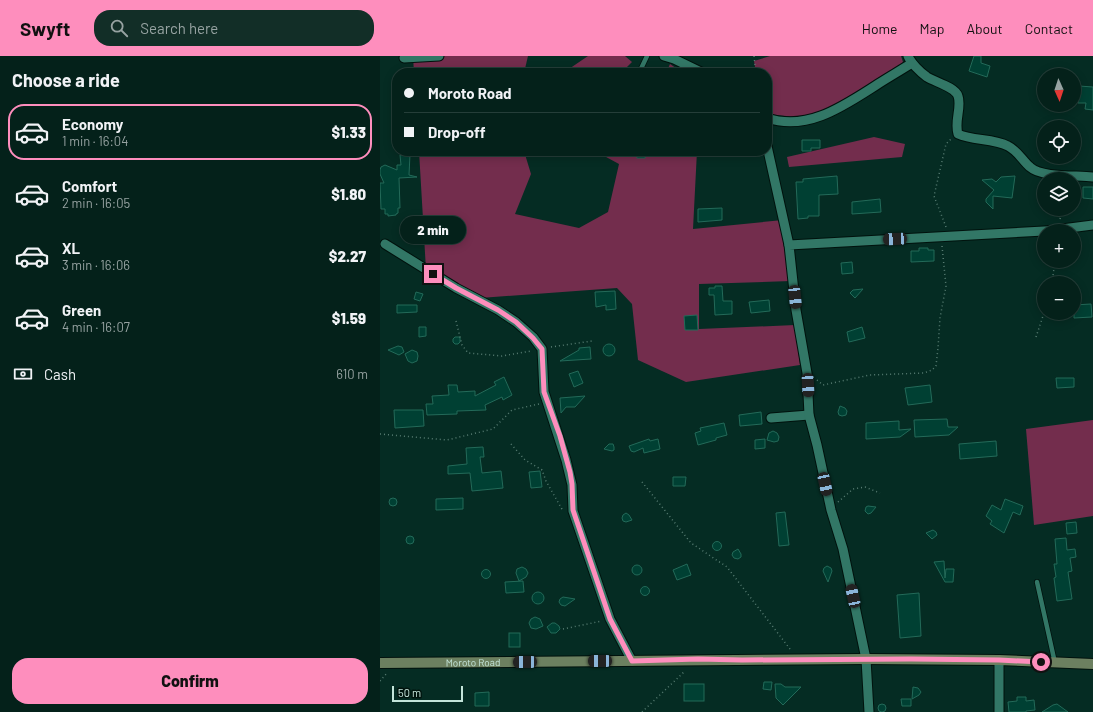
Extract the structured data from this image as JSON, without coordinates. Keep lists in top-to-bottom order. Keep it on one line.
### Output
{"streets":{"main road":["Moroto Road"]},"scale_bar":"50 m","north":"bottom","page":{"header":"Swyft","search":"Search here","nav":["Home","Map","About","Contact"],"heading":"Choose a ride","map_buttons":["+","−"],"banner":["Moroto Road","Drop-off"],"list":[{"name":"Economy","note":"1 min · 16:04","value":"$1.33"},{"name":"Comfort","note":"2 min · 16:05","value":"$1.80"},{"name":"XL","note":"3 min · 16:06","value":"$2.27"},{"name":"Green","note":"4 min · 16:07","value":"$1.59"}],"bubble":"2 min","pay":["Cash","610 m"],"buttons":"Confirm","scale":"50 m"}}
